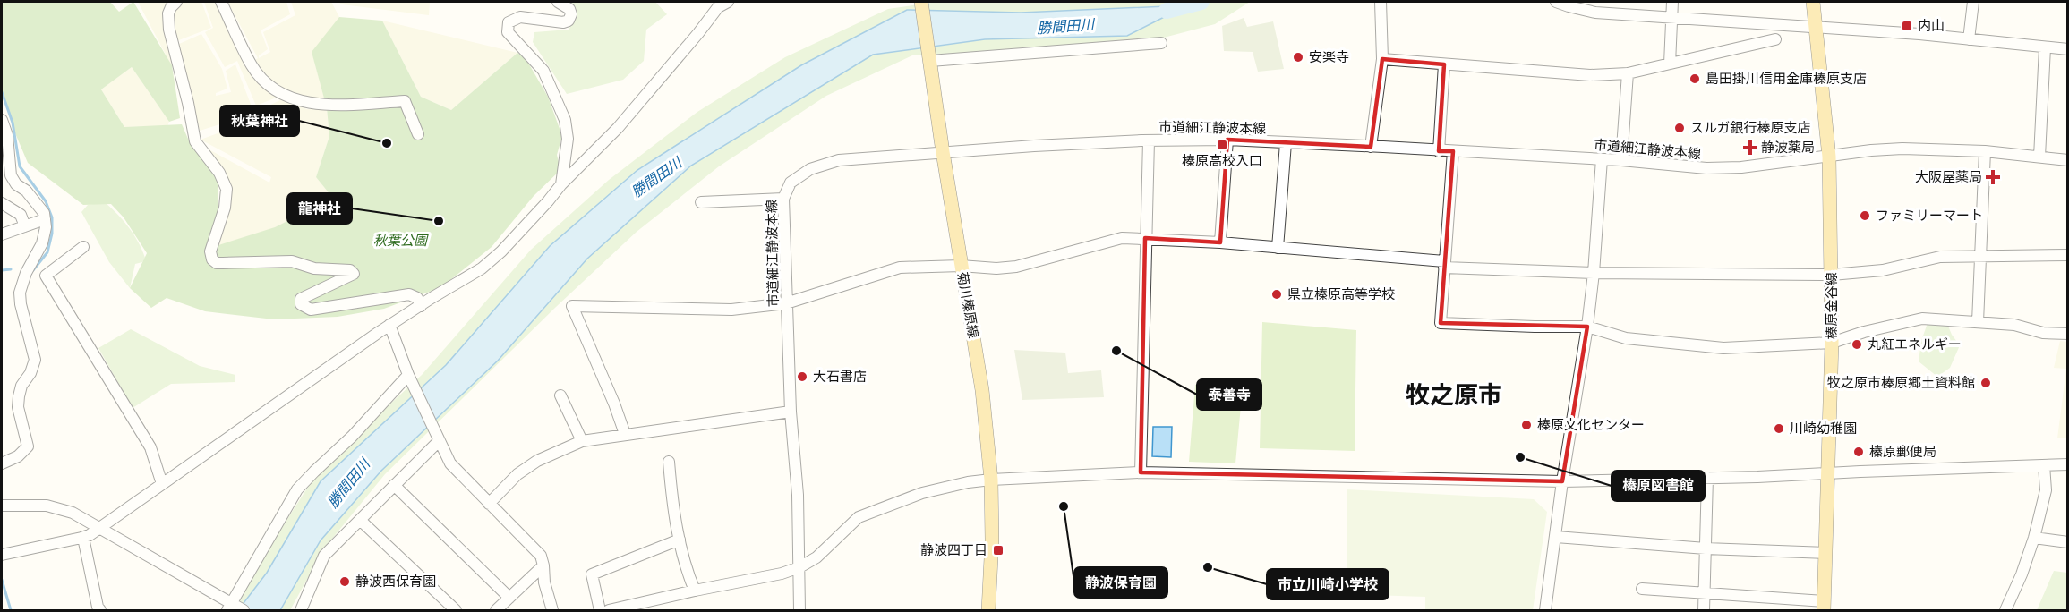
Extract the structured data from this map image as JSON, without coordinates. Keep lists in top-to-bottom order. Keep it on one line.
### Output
{"streets":{"main road":["菊川榛原線","榛原金谷線"],"street":["市道細江静波本線"]},"crossings":[["市道細江静波本線","菊川榛原線"],["市道細江静波本線","榛原金谷線"]],"districts":["牧之原市"],"water":["勝間田川"],"parks":["秋葉公園"],"places":{"transit":["内山","榛原高校入口","静波四丁目"],"other":["安楽寺","島田掛川信用金庫榛原支店","スルガ銀行榛原支店","秋葉神社","ファミリーマート","龍神社","県立榛原高等学校","丸紅エネルギー","泰善寺","大石書店","牧之原市榛原郷土資料館","榛原文化センター","川崎幼稚園","榛原郵便局","榛原図書館","静波保育園","市立川崎小学校","静波西保育園"],"health":["静波薬局","大阪屋薬局"]}}
